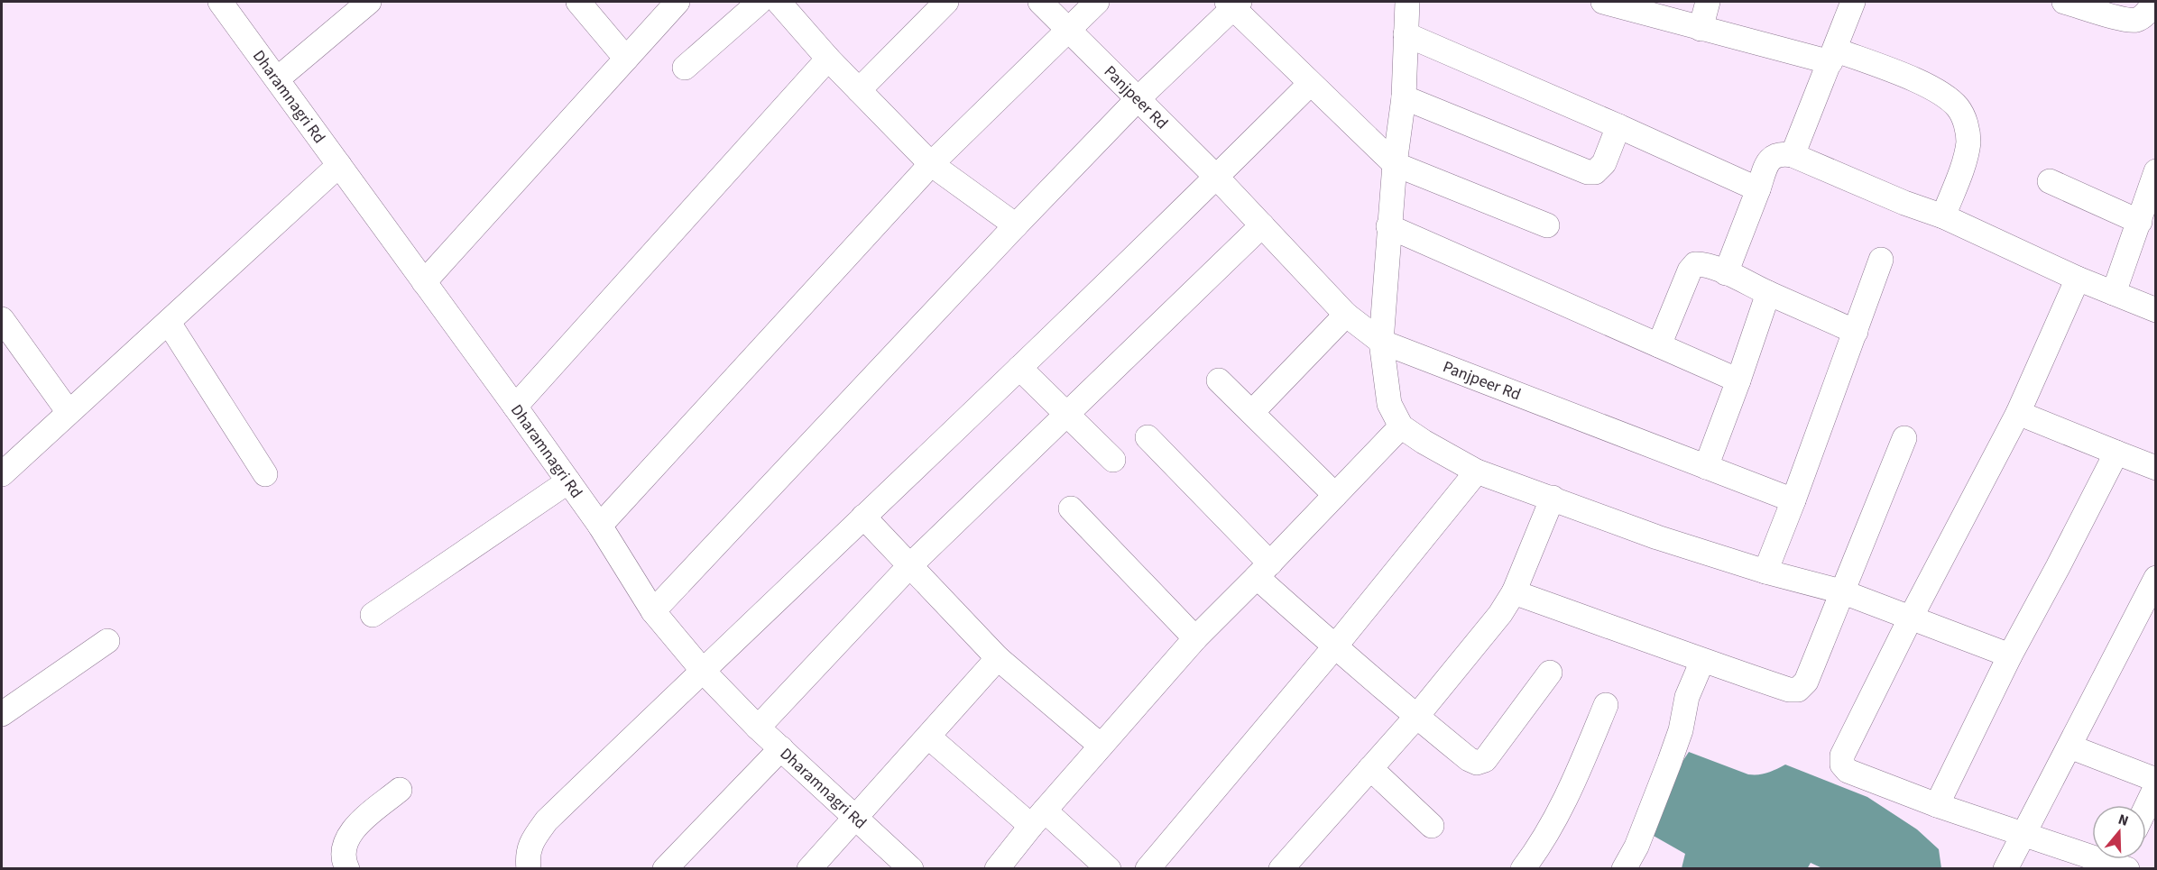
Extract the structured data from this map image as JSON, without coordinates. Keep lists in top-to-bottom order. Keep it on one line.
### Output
{"streets":{"street":["Dharamnagri Rd","Panjpeer Rd"]},"north":"top"}
